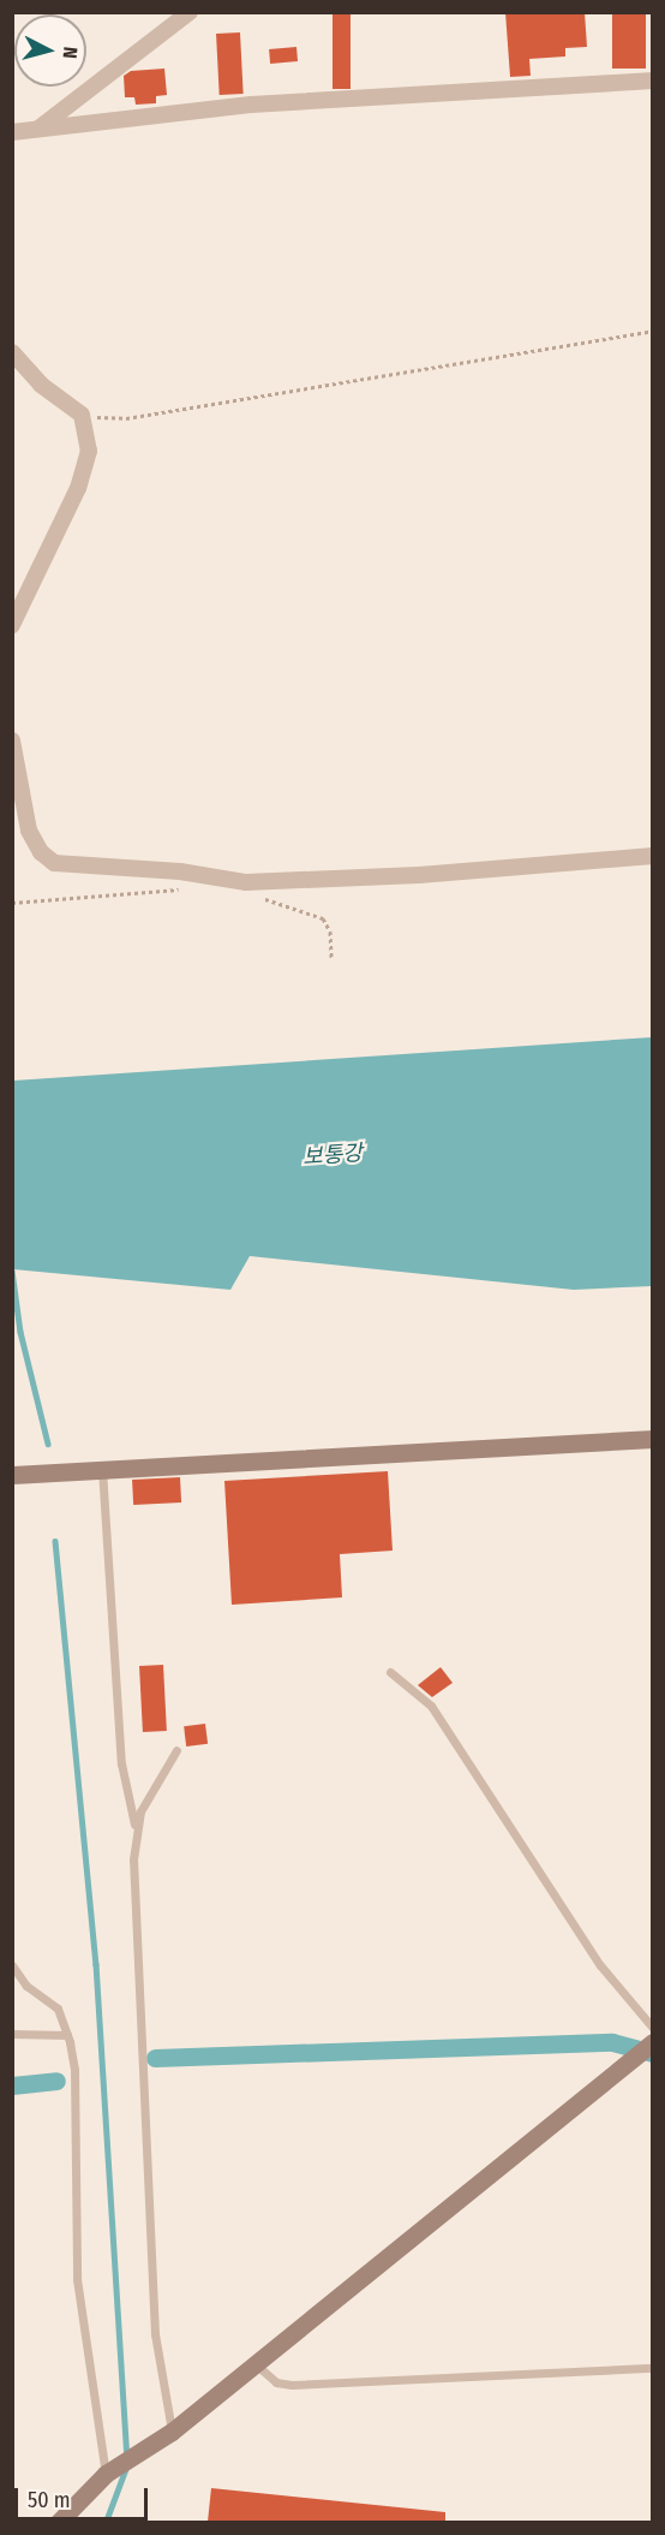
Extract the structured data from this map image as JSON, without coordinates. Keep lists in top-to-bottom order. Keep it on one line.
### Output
{"water":["보통강"],"scale_bar":"50 m","north":"right"}
